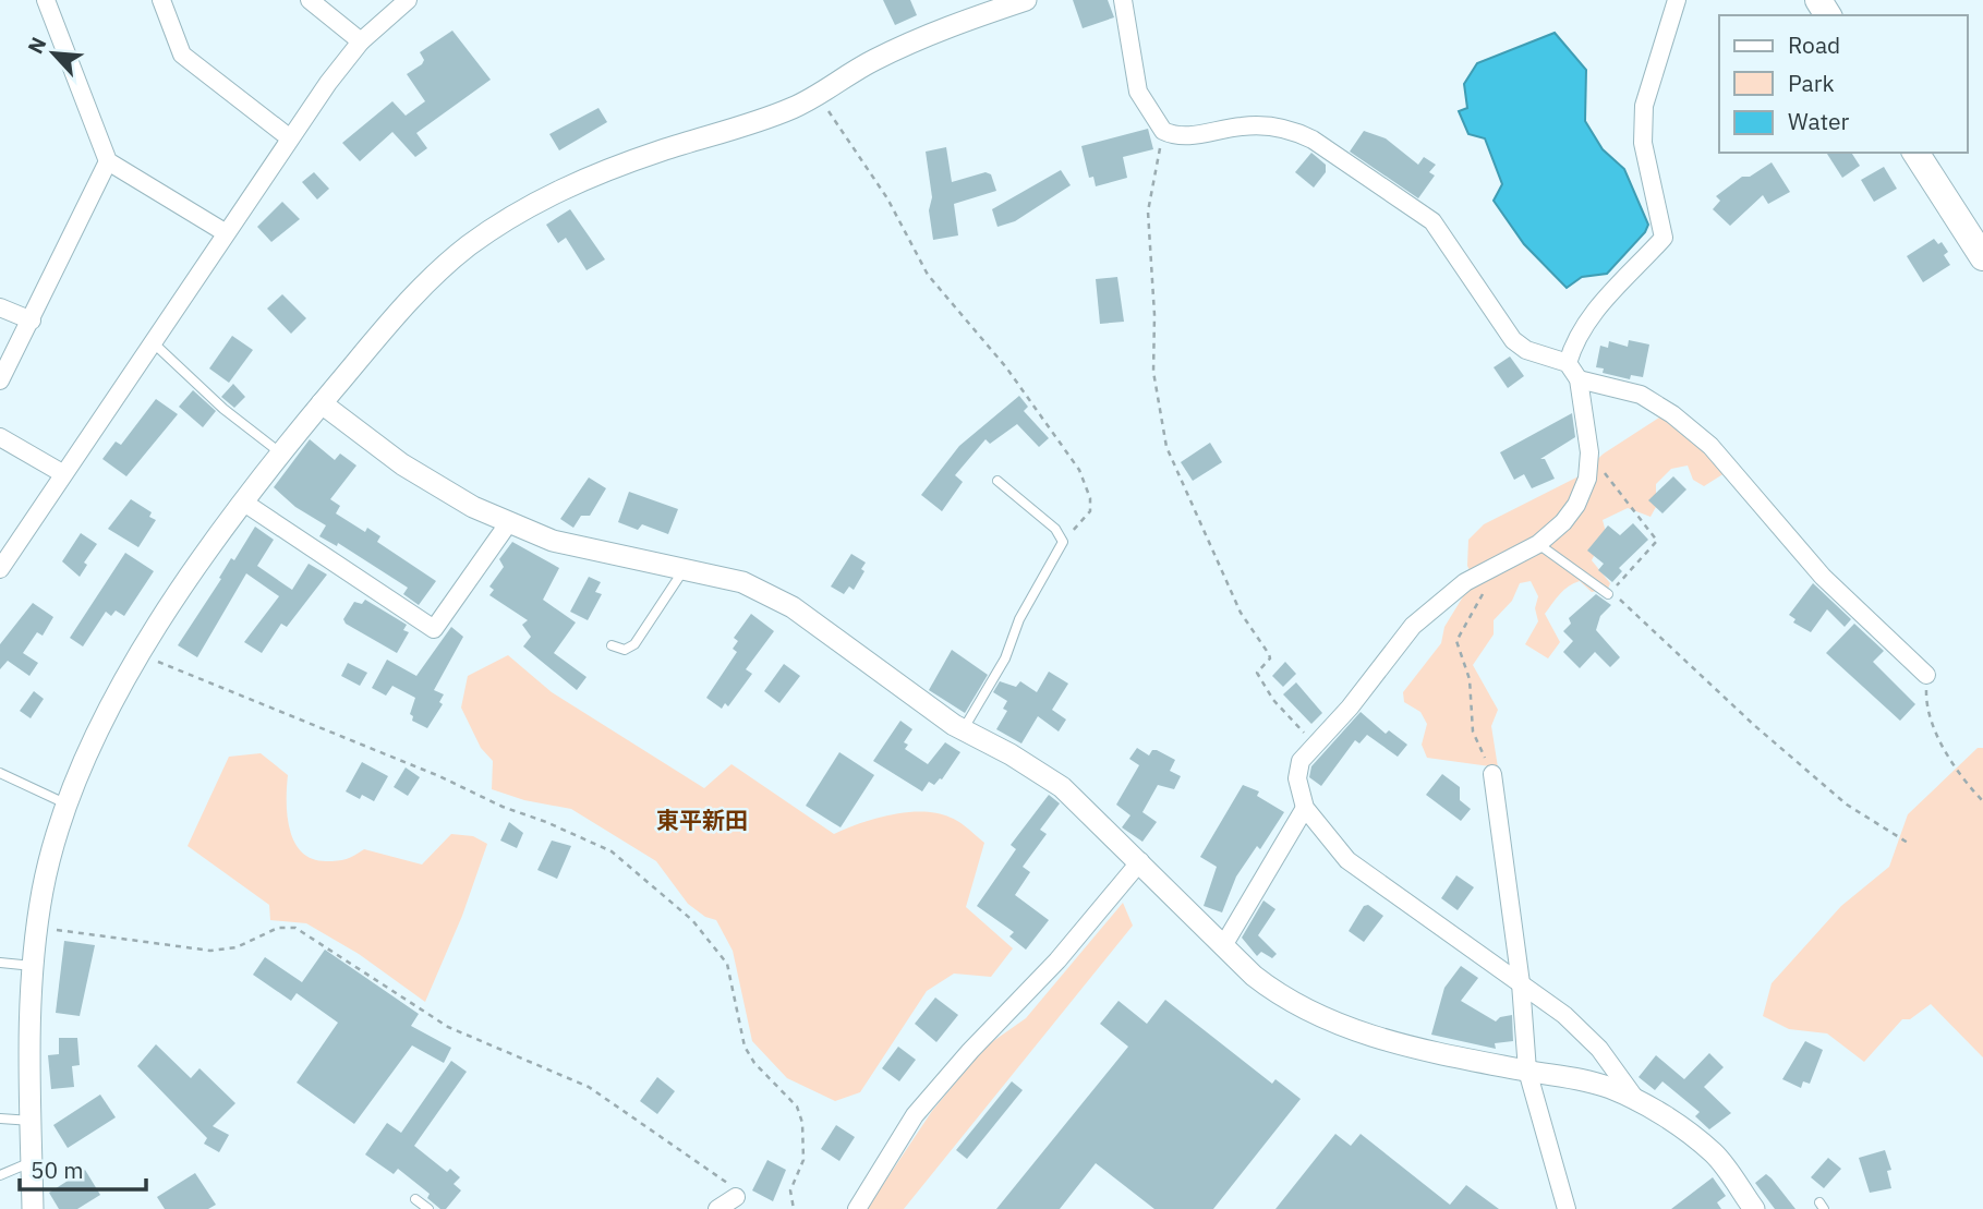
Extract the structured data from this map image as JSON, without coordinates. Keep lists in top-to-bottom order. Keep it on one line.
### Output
{"districts":["東平新田"],"legend":["Road","Park","Water"],"scale_bar":"50 m","north":"top left"}
